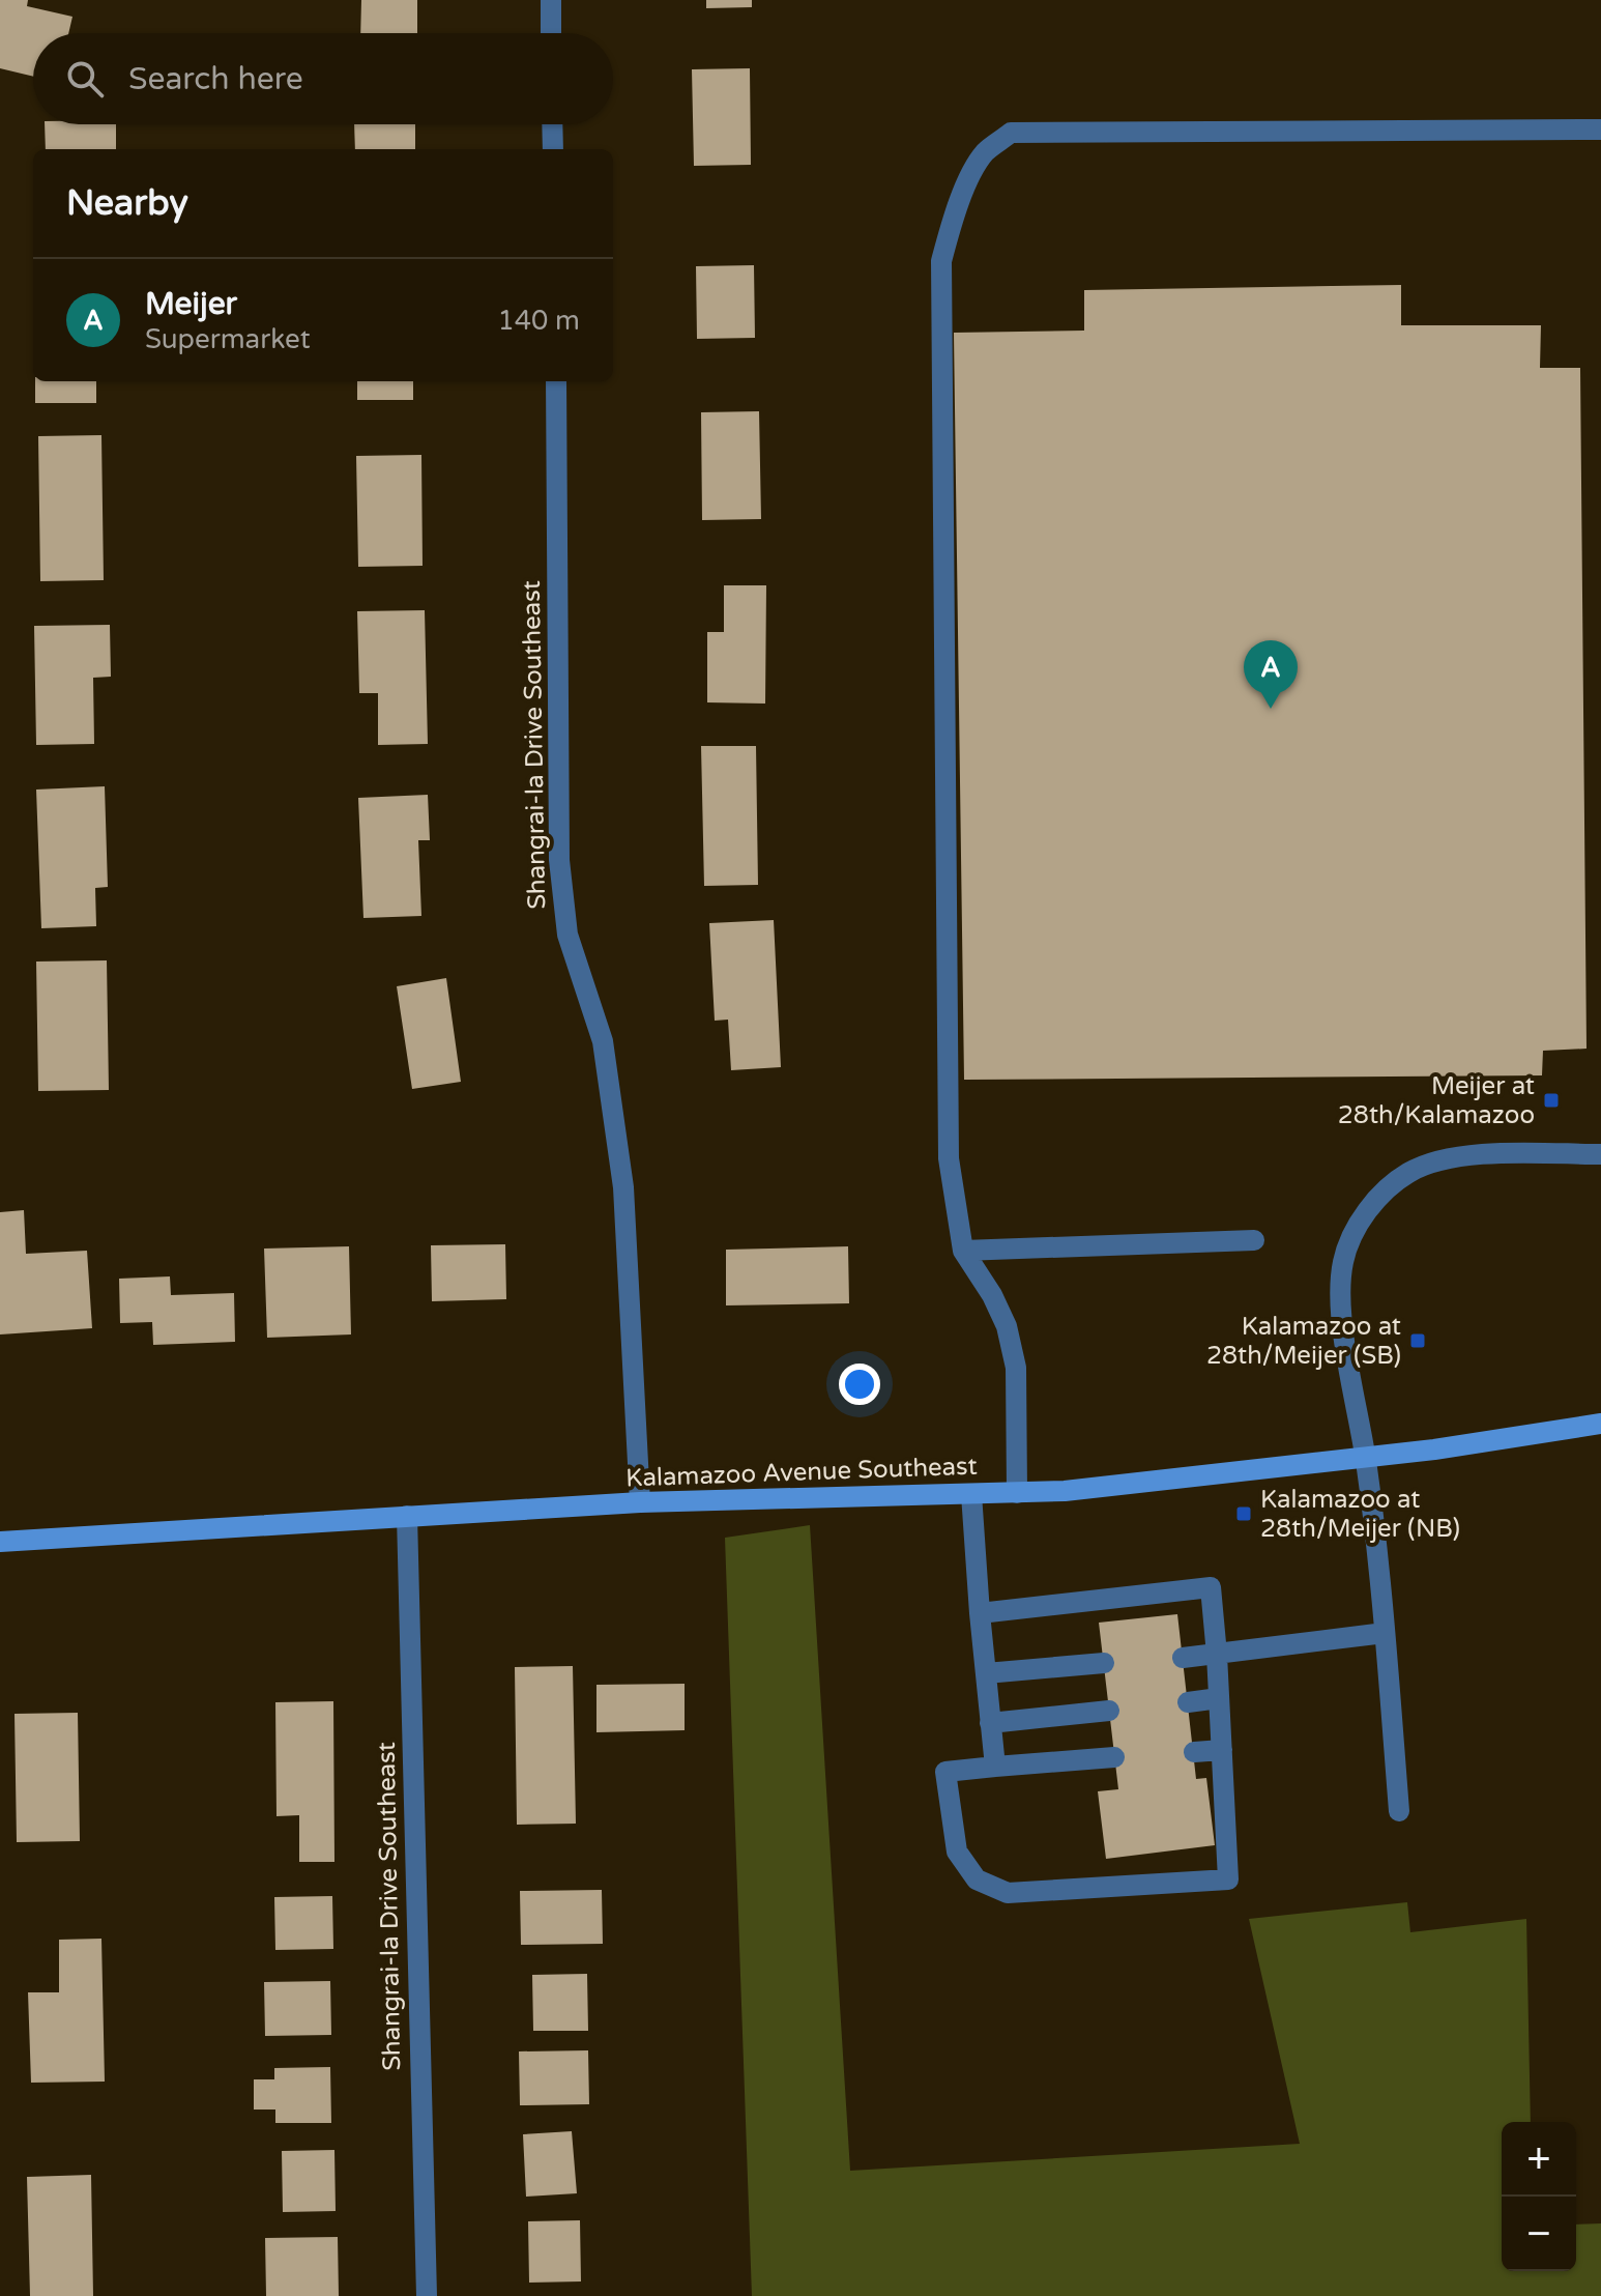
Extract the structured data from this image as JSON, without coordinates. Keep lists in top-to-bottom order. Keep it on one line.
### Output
{"streets":{"main road":["Kalamazoo Avenue Southeast"],"street":["Shangrai-la Drive Southeast"]},"crossings":[["Shangrai-la Drive Southeast","Kalamazoo Avenue Southeast"]],"places":{"transit":["Meijer at 28th/Kalamazoo","Kalamazoo at 28th/Meijer (SB)","Kalamazoo at 28th/Meijer (NB)"]},"page":{"search":"Search here","heading":"Nearby","list":[{"mark":"A","name":"Meijer","note":"Supermarket","value":"140 m"}],"pins":"A","map_buttons":["+","−"]}}
